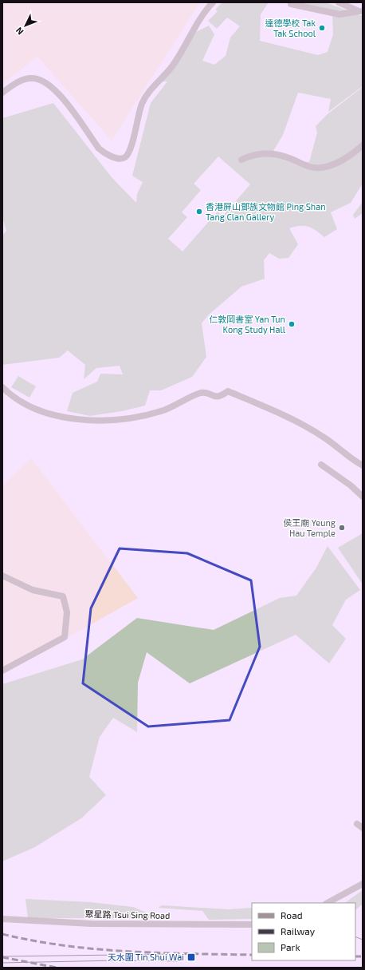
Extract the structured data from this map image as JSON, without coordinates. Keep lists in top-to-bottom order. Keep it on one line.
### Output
{"streets":{"street":["聚星路 Tsui Sing Road"]},"places":{"other":["達德學校 Tak Tak School","香港屏山鄧族文物館 Ping Shan Tang Clan Gallery","仁敦岡書室 Yan Tun Kong Study Hall","侯王廟 Yeung Hau Temple"],"transit":["天水圍 Tin Shui Wai"]},"legend":["Road","Railway","Park"],"north":"bottom left"}
